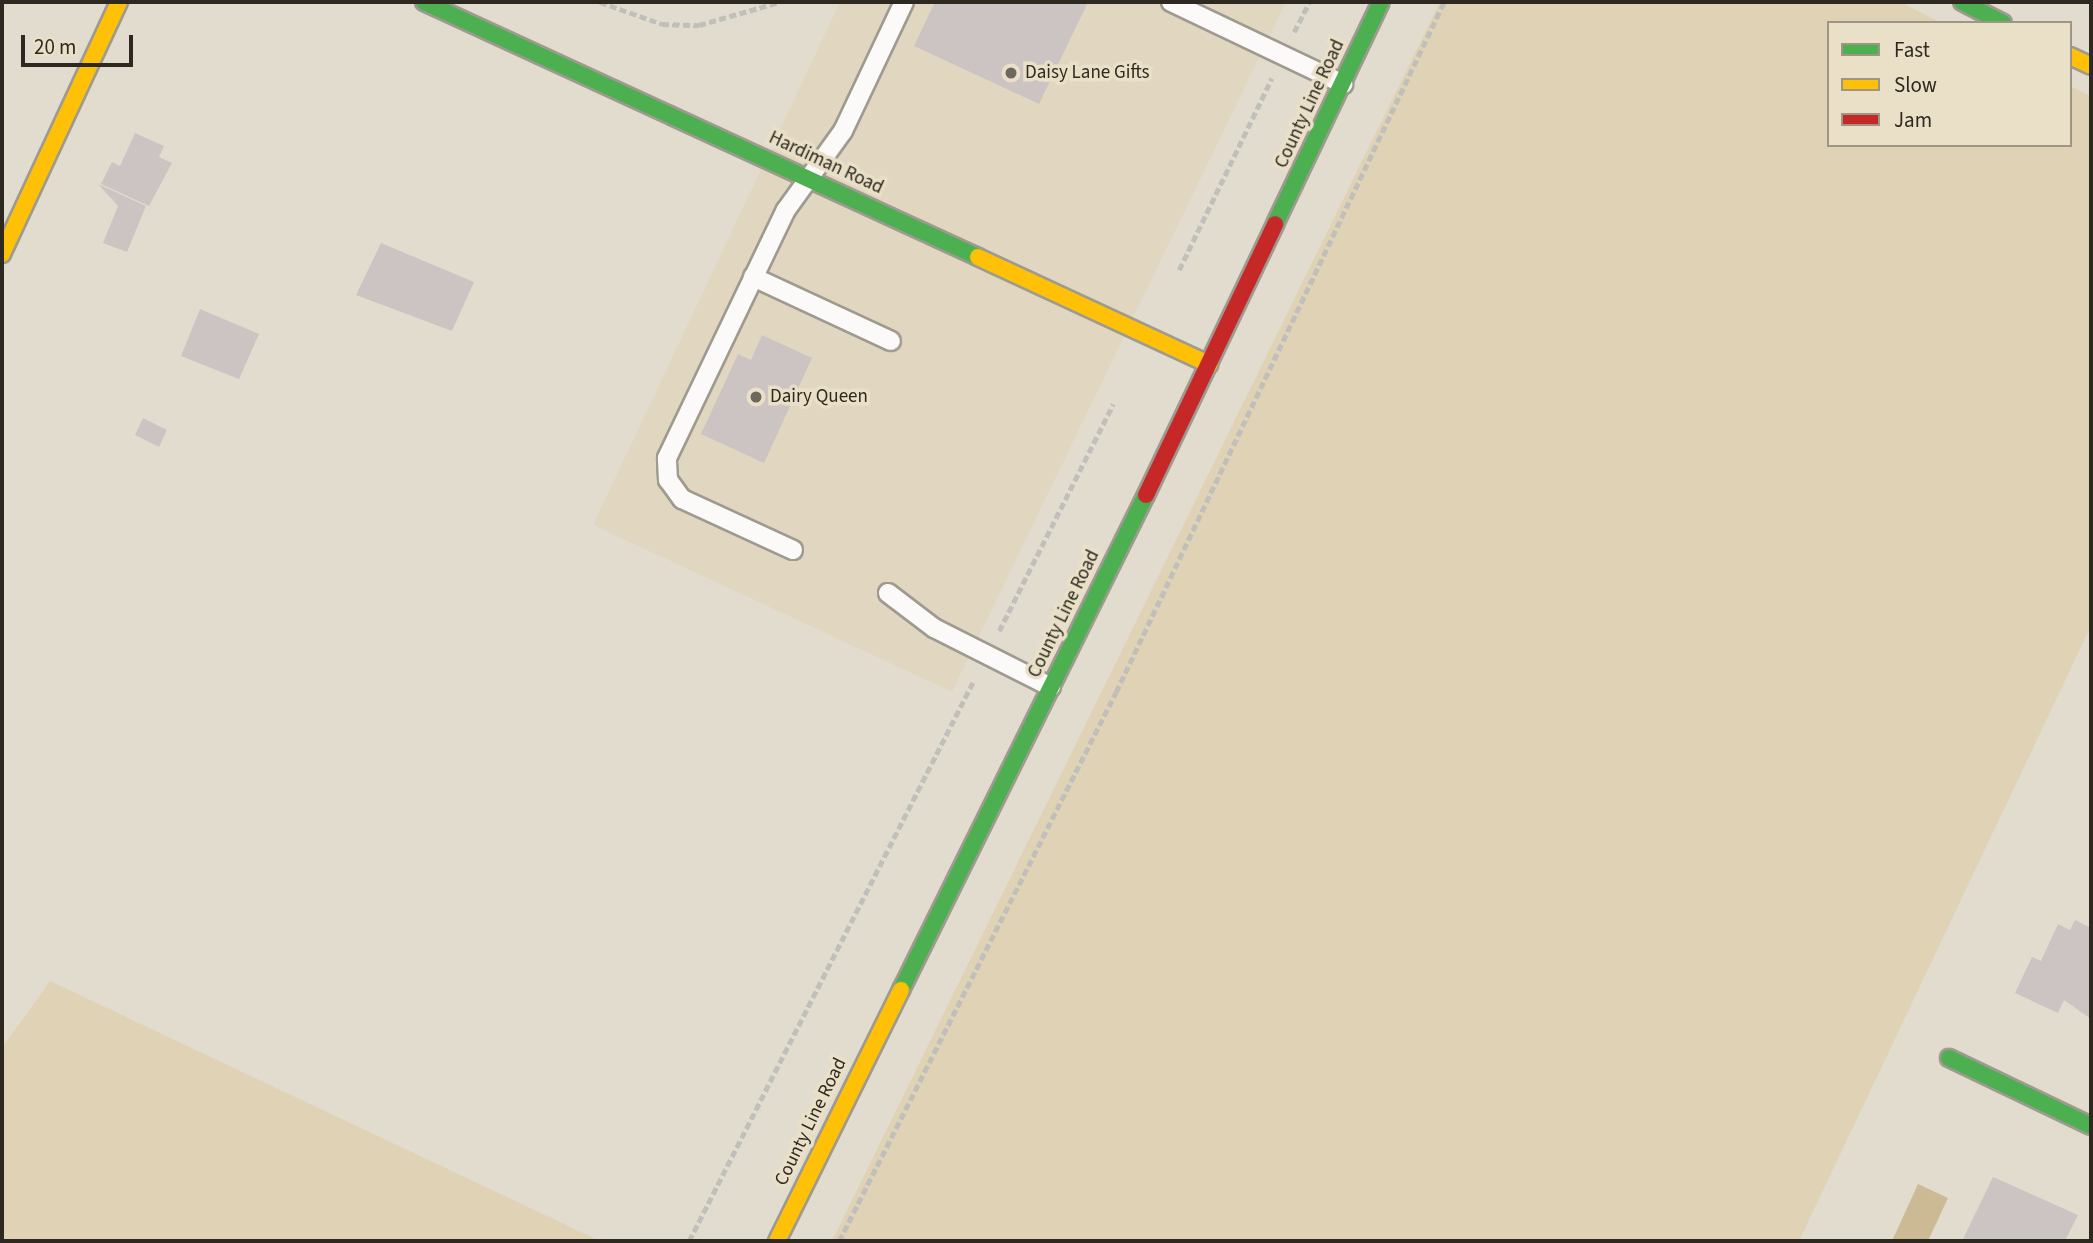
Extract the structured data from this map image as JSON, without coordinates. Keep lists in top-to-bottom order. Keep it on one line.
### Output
{"streets":{"main road":["County Line Road","Hardiman Road"]},"crossings":[["County Line Road","Hardiman Road"]],"places":["Daisy Lane Gifts","Dairy Queen"],"legend":["Fast","Slow","Jam"],"scale_bar":"20 m"}
